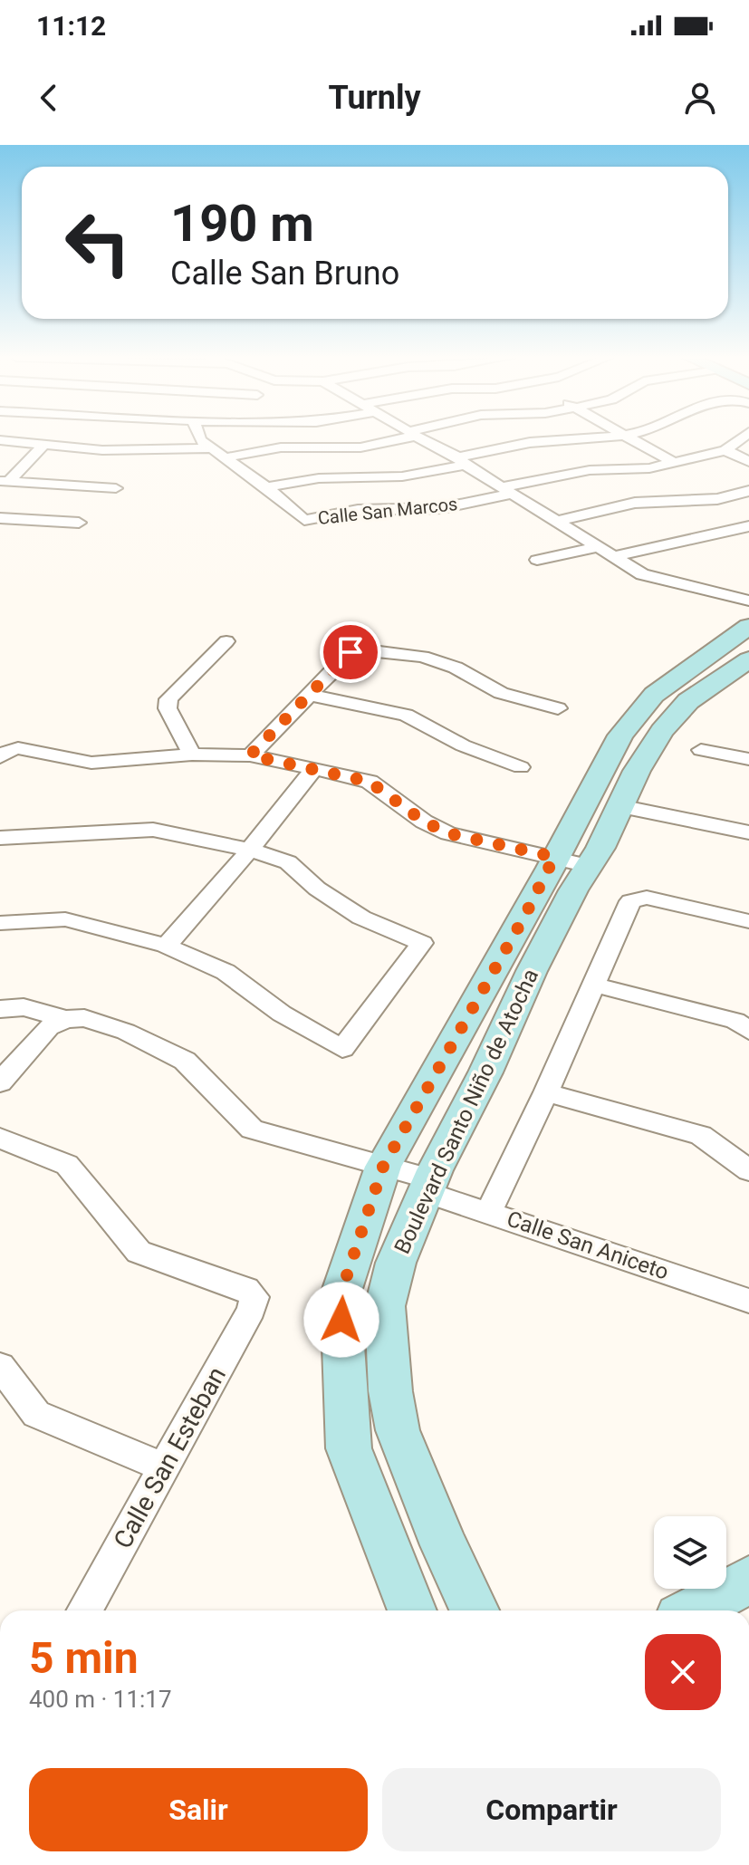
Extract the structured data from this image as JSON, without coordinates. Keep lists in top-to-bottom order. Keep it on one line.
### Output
{"streets":{"street":["Calle San Marcos","Boulevard Santo Niño de Atocha","Calle San Aniceto","Calle San Esteban"]},"crossings":[["Boulevard Santo Niño de Atocha","Calle San Aniceto"]],"page":{"status":"11:12","header":"Turnly","turn":["190 m","Calle San Bruno"],"heading":["5 min","400 m · 11:17"],"buttons":["Salir","Compartir"]}}
